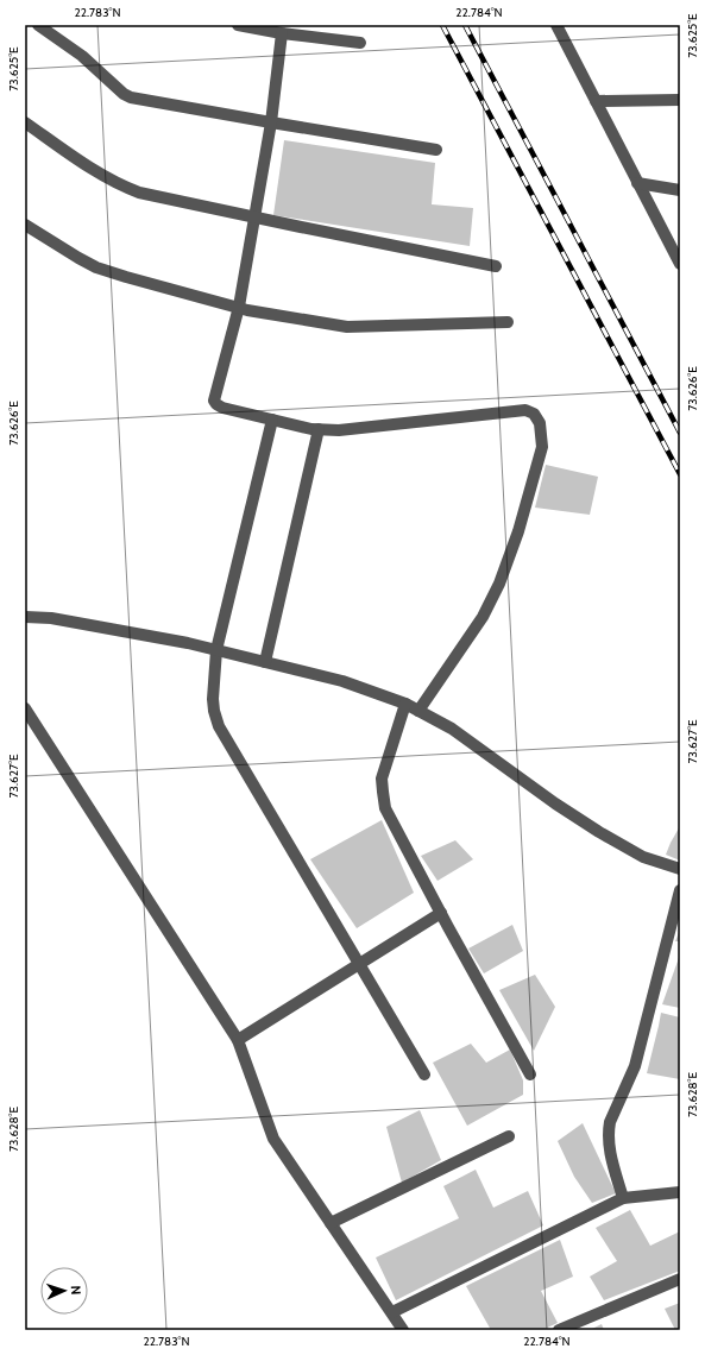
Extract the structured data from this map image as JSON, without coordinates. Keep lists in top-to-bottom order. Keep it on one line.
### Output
{"north":"right","coordinates":["22.783°N","22.784°N","73.625°E","73.626°E","73.627°E","73.628°E"]}
